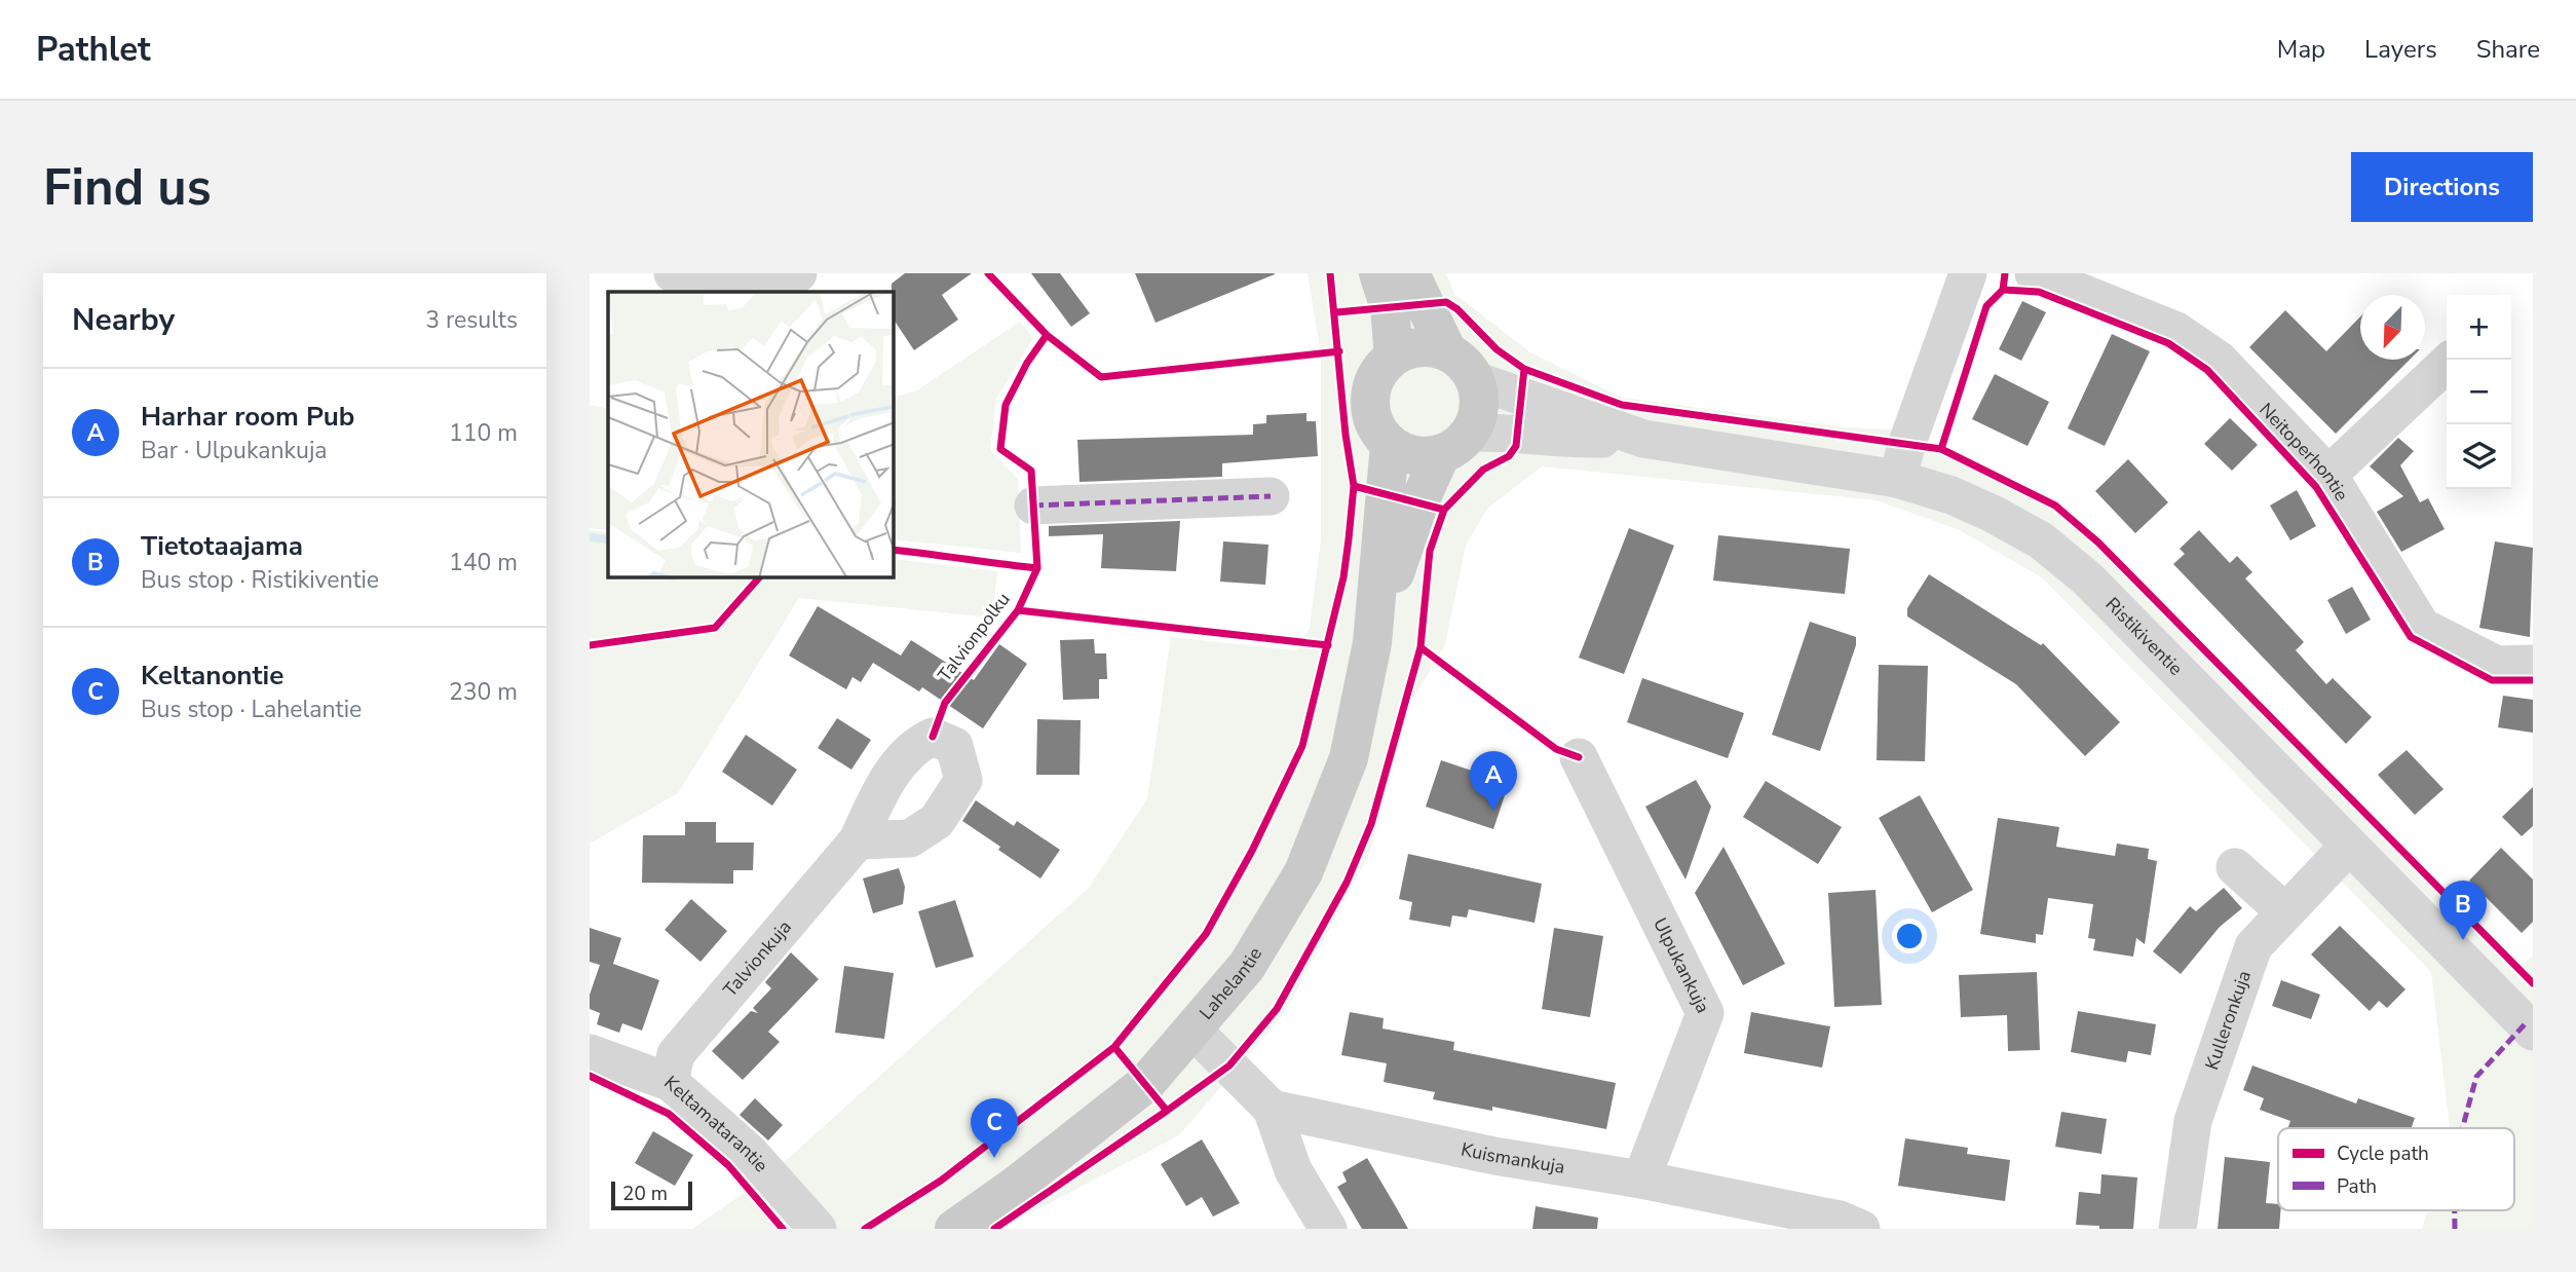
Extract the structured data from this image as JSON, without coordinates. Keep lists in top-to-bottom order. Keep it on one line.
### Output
{"streets":{"main road":["Lahelantie"],"street":["Neitoperhontie","Ristikiventie","Talvionkuja","Ulpukankuja","Kulleronkuja","Keltamatarantie","Kuismankuja"],"cycle path":["Talvionpolku"]},"crossings":[["Ristikiventie","Lahelantie"],["Ristikiventie","Kulleronkuja"],["Talvionkuja","Keltamatarantie"],["Ulpukankuja","Kuismankuja"]],"legend":["Cycle path","Path"],"scale_bar":"20 m","north":"bottom left","page":{"header":"Pathlet","nav":["Map","Layers","Share"],"buttons":"Directions","title":"Find us","heading":["Nearby","3 results"],"map_buttons":["+","−"],"list":[{"mark":"A","name":"Harhar room Pub","note":"Bar · Ulpukankuja","value":"110 m"},{"mark":"B","name":"Tietotaajama","note":"Bus stop · Ristikiventie","value":"140 m"},{"mark":"C","name":"Keltanontie","note":"Bus stop · Lahelantie","value":"230 m"}],"pins":["A","B","C"],"scale":"20 m"}}
